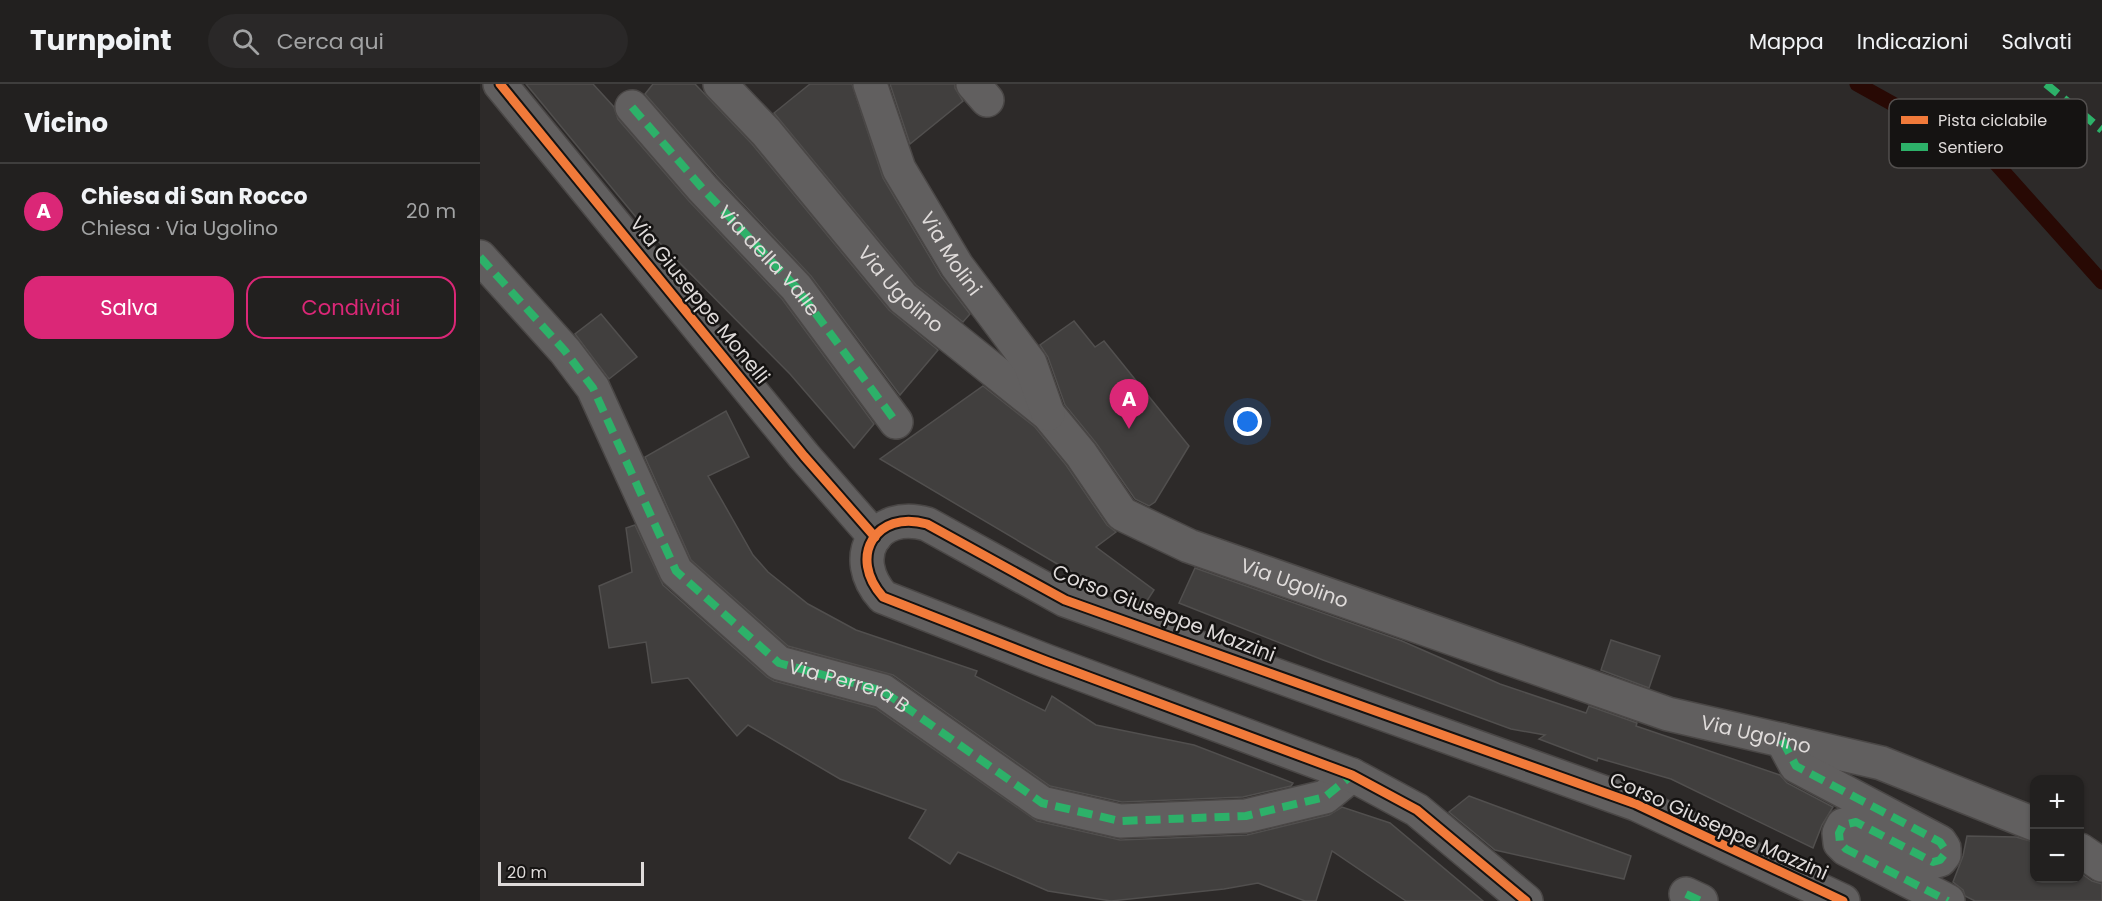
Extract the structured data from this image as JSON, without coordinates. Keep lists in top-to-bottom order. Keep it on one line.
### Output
{"streets":{"street":["Via Molini","Via della Valle","Via Ugolino","Via Giuseppe Monelli","Corso Giuseppe Mazzini","Via Perrera B"]},"crossings":[["Via Molini","Via Ugolino"],["Via Giuseppe Monelli","Corso Giuseppe Mazzini"]],"legend":["Pista ciclabile","Sentiero"],"scale_bar":"20 m","page":{"header":"Turnpoint","search":"Cerca qui","nav":["Mappa","Indicazioni","Salvati"],"heading":"Vicino","list":[{"mark":"A","name":"Chiesa di San Rocco","note":"Chiesa · Via Ugolino","value":"20 m"}],"buttons":["Salva","Condividi"],"pins":"A","map_buttons":["+","−"],"scale":"20 m"}}
